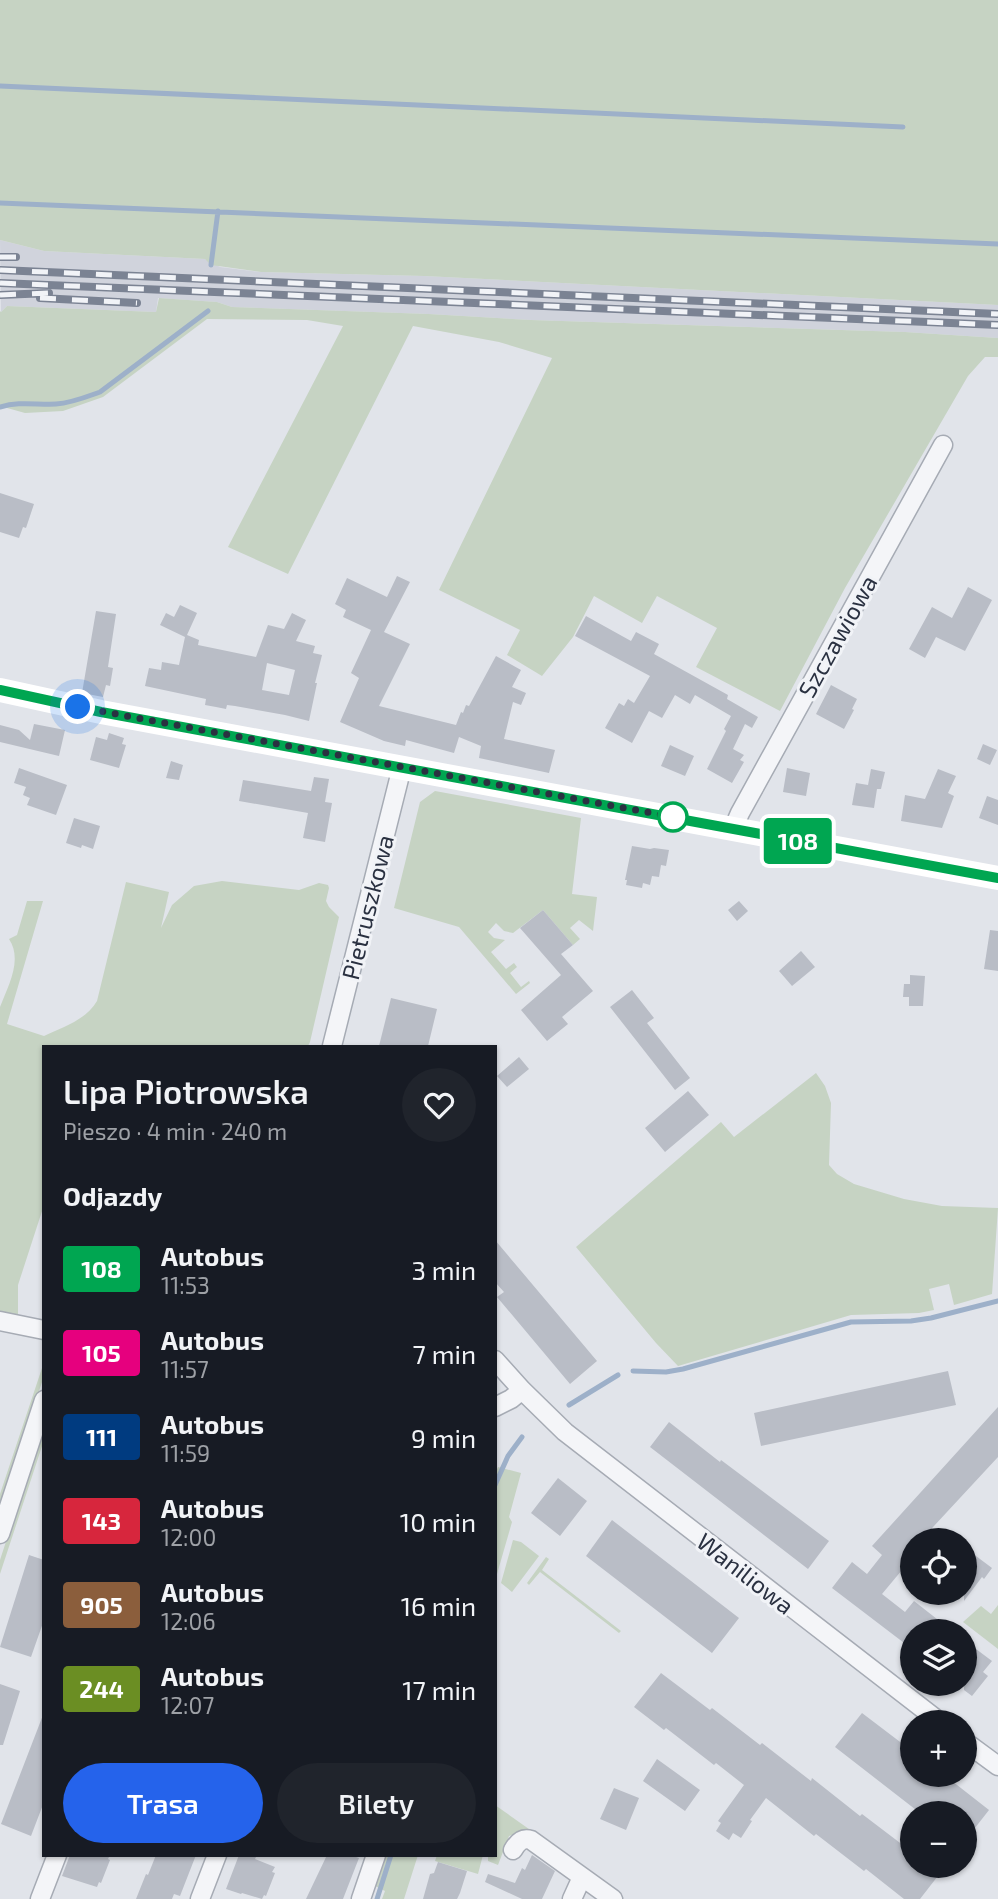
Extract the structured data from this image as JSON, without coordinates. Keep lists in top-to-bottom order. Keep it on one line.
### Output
{"streets":{"street":["Szczawiowa","Pietruszkowa","Waniliowa"]},"lines":["bus line 108"],"page":{"on_map":"108","heading":[["Lipa Piotrowska","Pieszo · 4 min · 240 m"],"Odjazdy"],"list":[{"mark":"108","name":"Autobus","note":"11:53","value":"3 min"},{"mark":"105","name":"Autobus","note":"11:57","value":"7 min"},{"mark":"111","name":"Autobus","note":"11:59","value":"9 min"},{"mark":"143","name":"Autobus","note":"12:00","value":"10 min"},{"mark":"905","name":"Autobus","note":"12:06","value":"16 min"},{"mark":"244","name":"Autobus","note":"12:07","value":"17 min"}],"map_buttons":["+","−"],"buttons":["Trasa","Bilety"]}}
